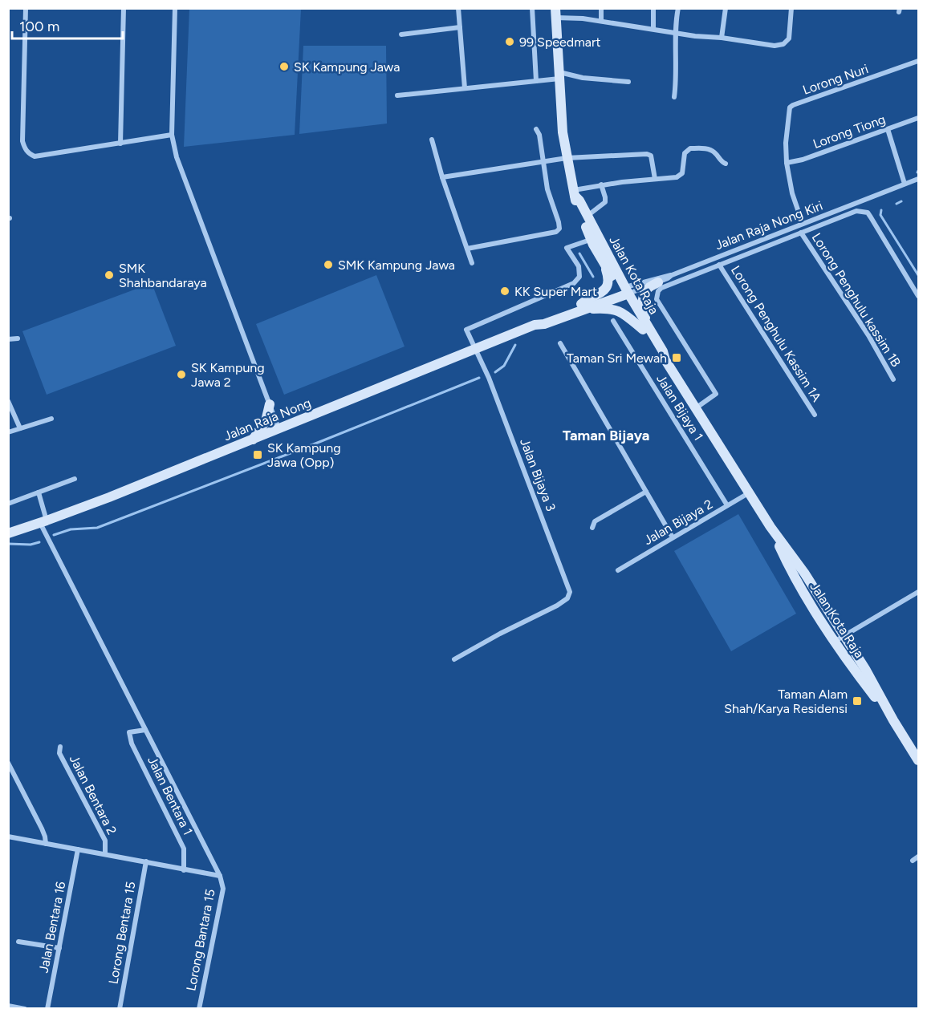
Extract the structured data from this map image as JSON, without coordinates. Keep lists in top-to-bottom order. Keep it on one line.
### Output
{"streets":{"main road":["Jalan Kota Raja","Jalan Raja Nong"],"street":["Lorong Nuri","Lorong Tiong","Jalan Raja Nong Kiri","Lorong Penghulu kassim 1B","Lorong Penghulu Kassim 1A","Jalan Bijaya 1","Jalan Bijaya 3","Jalan Bijaya 2","Jalan Bentara 2","Jalan Bentara 1","Jalan Bentara 16","Lorong Bentara 15","Lorong Bantara 15"]},"crossings":[["Lorong Nuri","Lorong Tiong"],["Lorong Nuri","Jalan Raja Nong Kiri"],["Jalan Raja Nong Kiri","Jalan Kota Raja"],["Jalan Raja Nong Kiri","Jalan Raja Nong"],["Jalan Kota Raja","Jalan Raja Nong"],["Jalan Kota Raja","Jalan Bijaya 2"],["Jalan Bijaya 1","Jalan Bijaya 2"],["Jalan Raja Nong","Jalan Bijaya 3"]],"districts":["Taman Bijaya"],"places":{"other":["99 Speedmart","SK Kampung Jawa","SMK Kampung Jawa","SMK Shahbandaraya","KK Super Mart","SK Kampung Jawa 2"],"transit":["Taman Sri Mewah","SK Kampung Jawa (Opp)","Taman Alam Shah/Karya Residensi"]},"scale_bar":"100 m"}
